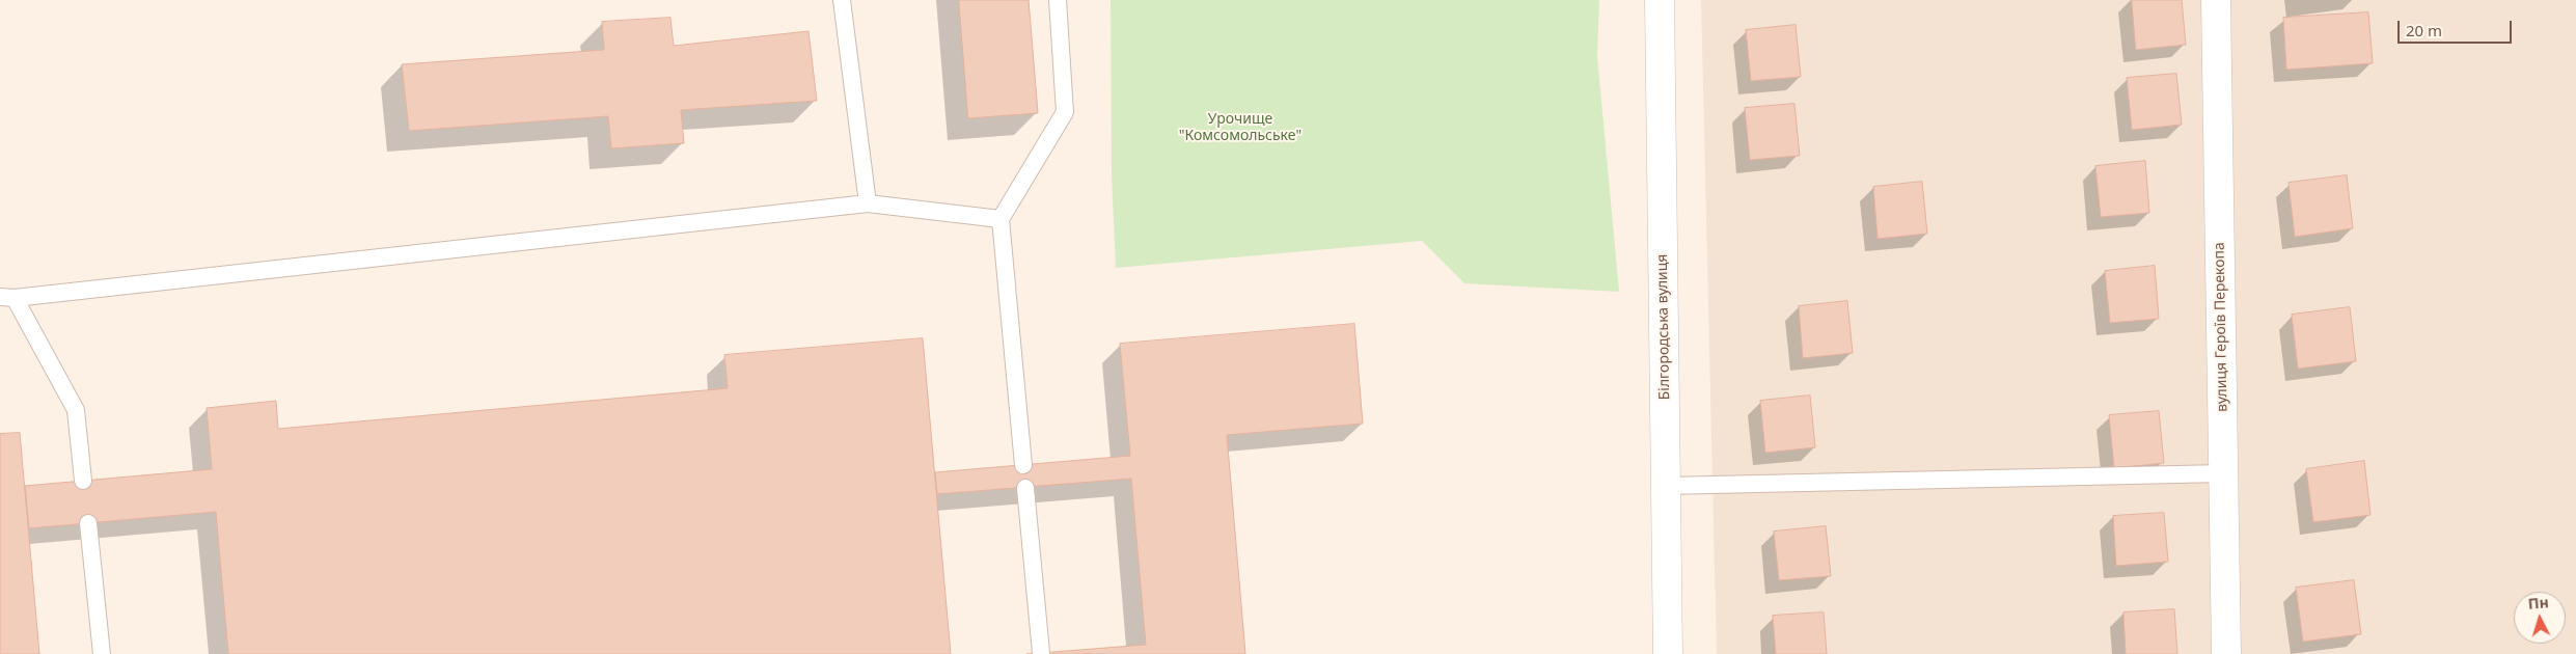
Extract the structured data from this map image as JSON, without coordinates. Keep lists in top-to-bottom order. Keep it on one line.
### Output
{"streets":{"street":["Білгородська вулиця","вулиця Героїв Перекопа"]},"parks":["Урочище \"Комсомольське\""],"scale_bar":"20 m","north":"top"}
